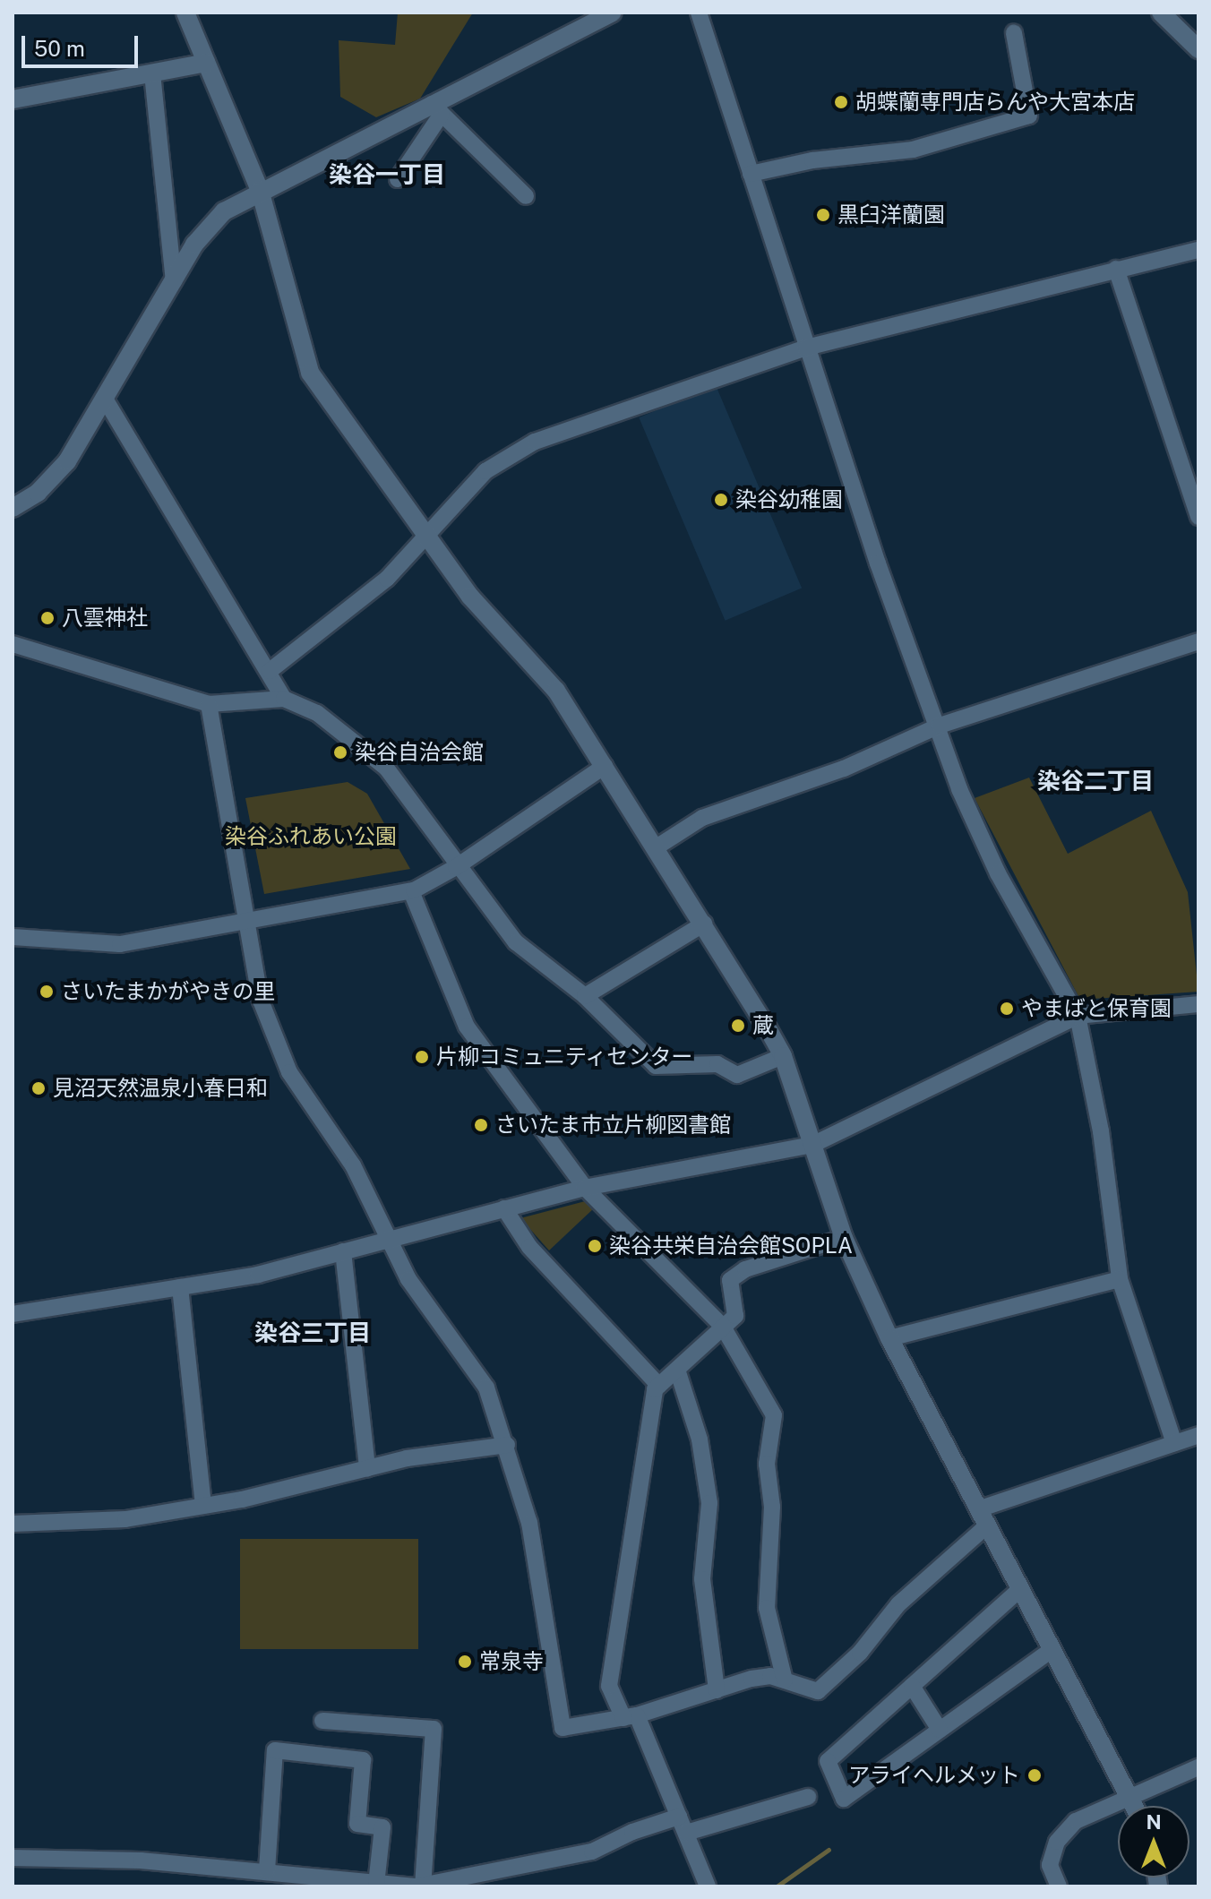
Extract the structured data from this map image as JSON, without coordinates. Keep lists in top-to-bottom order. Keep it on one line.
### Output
{"districts":["染谷一丁目","染谷二丁目","染谷三丁目"],"parks":["染谷ふれあい公園"],"places":["胡蝶蘭専門店らんや大宮本店","黒臼洋蘭園","染谷幼稚園","八雲神社","染谷自治会館","さいたまかがやきの里","やまばと保育園","蔵","片柳コミュニティセンター","見沼天然温泉小春日和","さいたま市立片柳図書館","染谷共栄自治会館SOPLA","常泉寺","アライヘルメット"],"scale_bar":"50 m","north":"top"}
